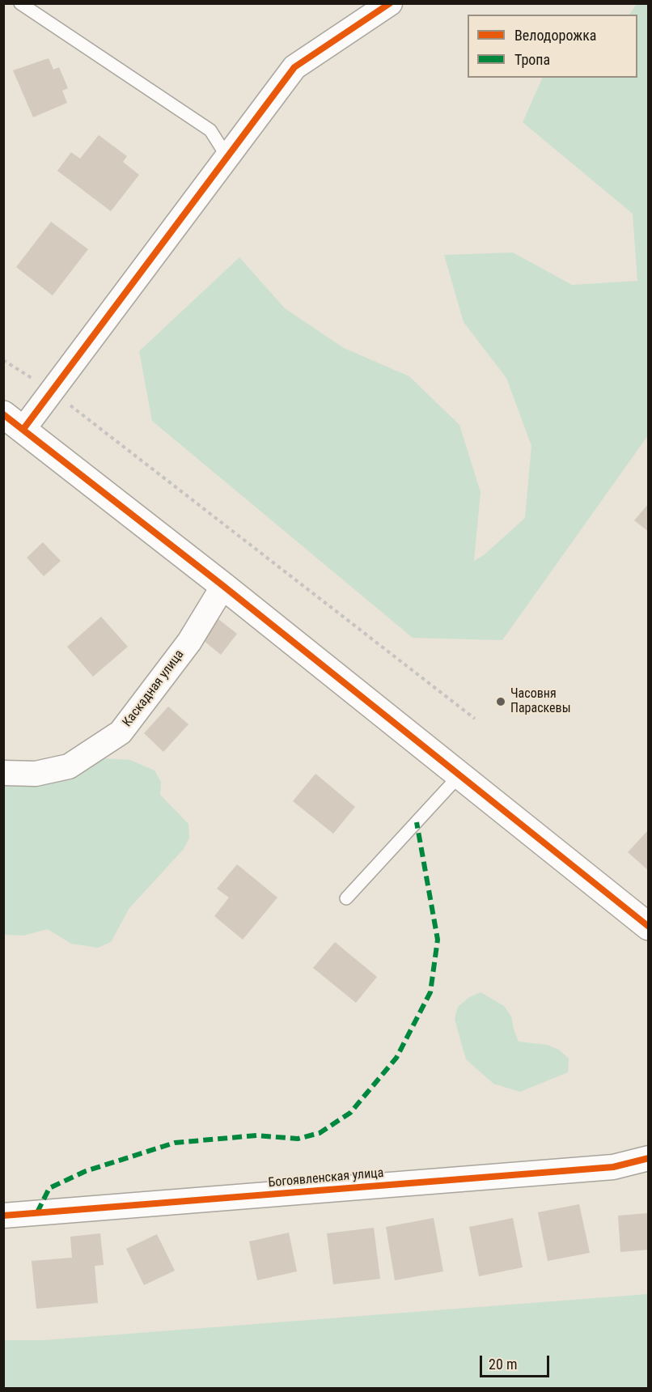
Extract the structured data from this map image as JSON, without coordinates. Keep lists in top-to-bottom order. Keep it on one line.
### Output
{"streets":{"street":["Каскадная улица","Богоявленская улица"]},"places":["Часовня Параскевы"],"legend":["Велодорожка","Тропа"],"scale_bar":"20 m"}
